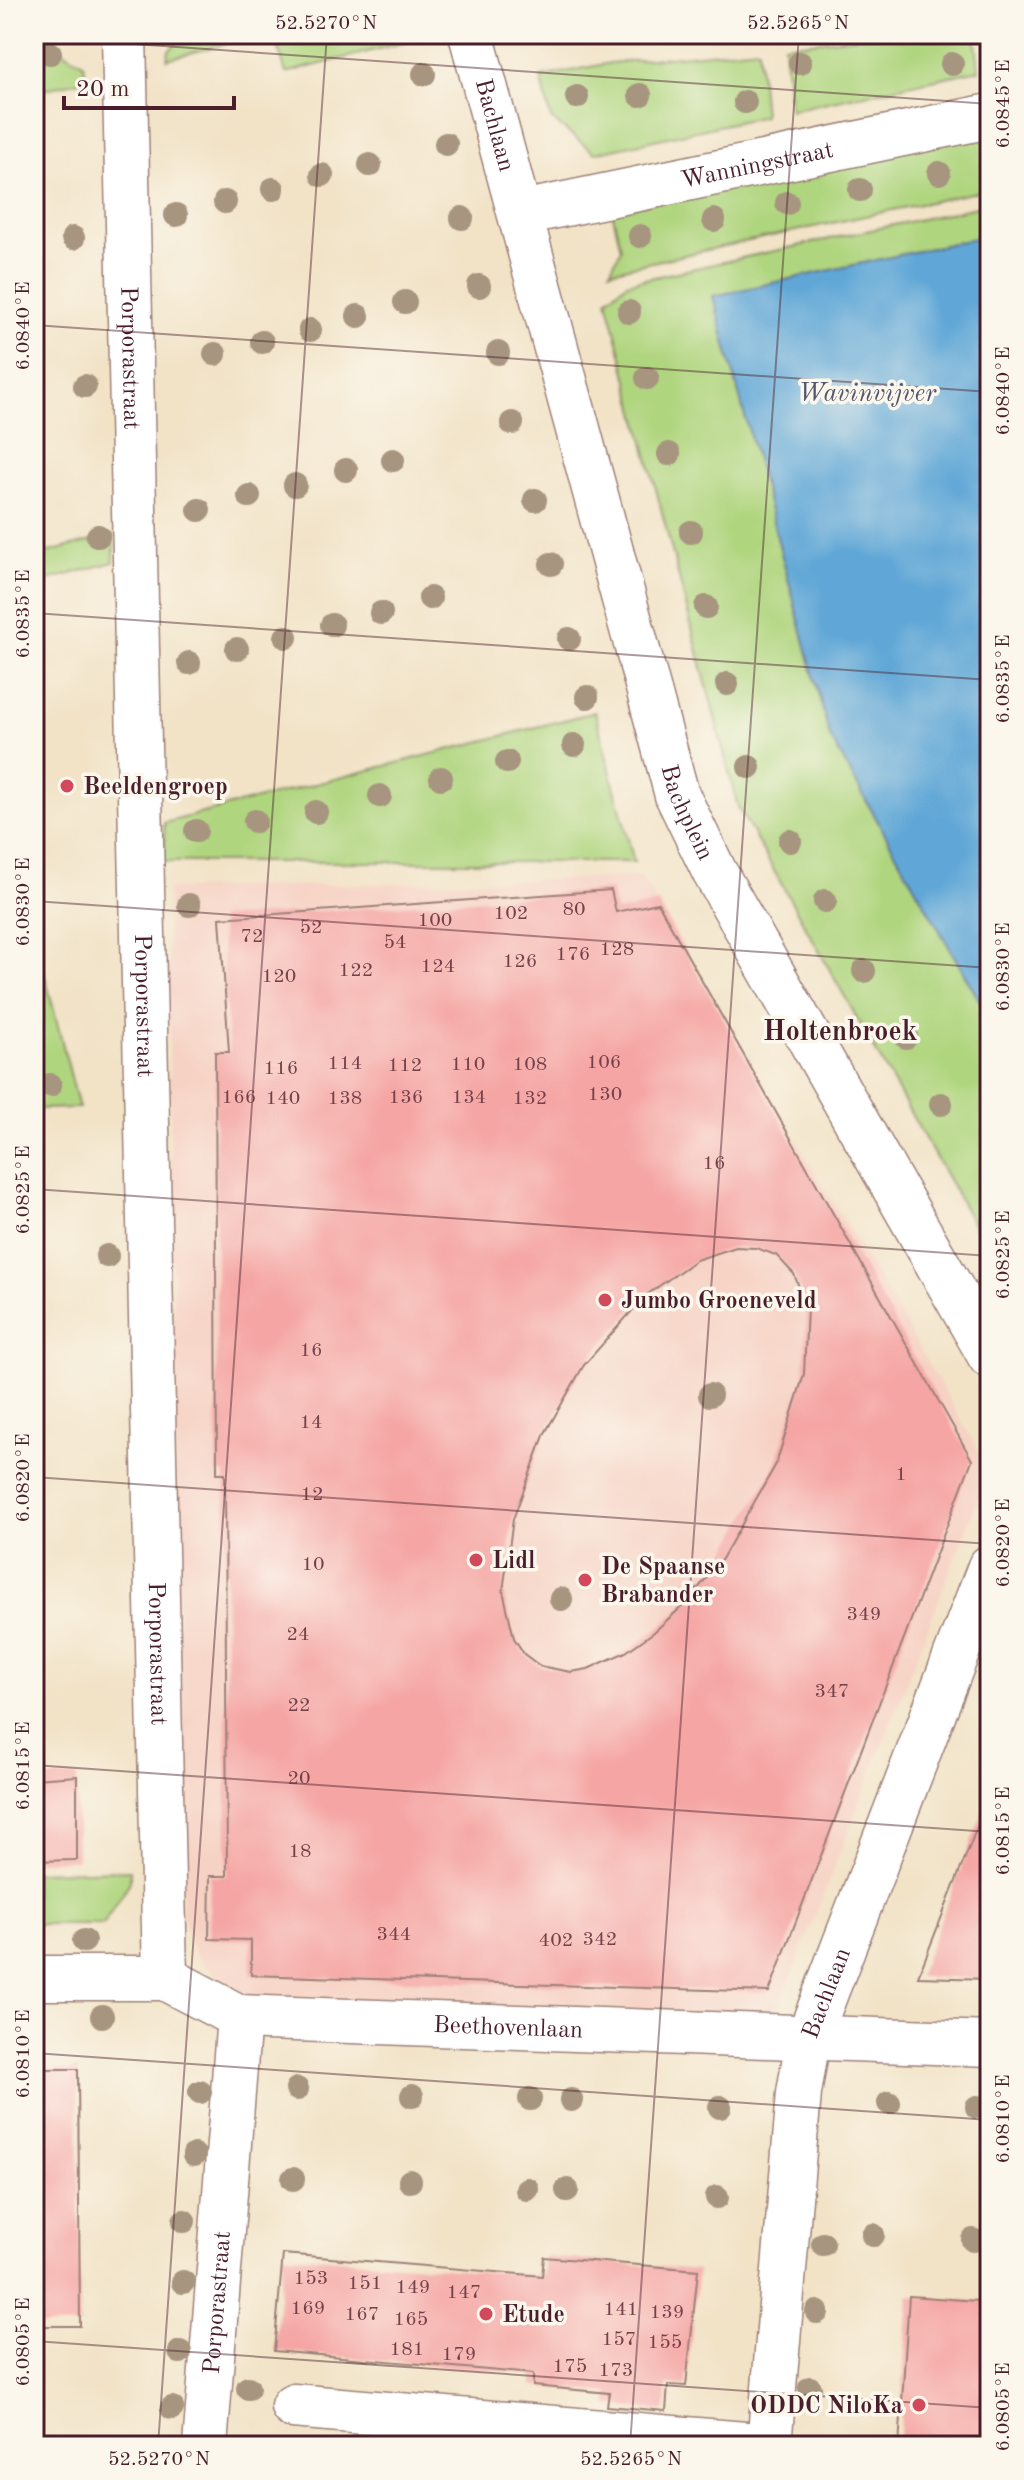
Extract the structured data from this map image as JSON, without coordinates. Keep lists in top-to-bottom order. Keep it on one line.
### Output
{"streets":{"street":["Bachlaan","Wanningstraat","Porporastraat","Bachplein","Beethovenlaan"]},"crossings":[["Bachlaan","Wanningstraat"],["Bachlaan","Bachplein"],["Bachlaan","Beethovenlaan"],["Wanningstraat","Bachplein"],["Porporastraat","Beethovenlaan"]],"districts":["Holtenbroek"],"water":["Wavinvijver"],"places":["Beeldengroep","Jumbo Groeneveld","Lidl","De Spaanse Brabander","Etude","ODDC NiloKa"],"house_numbers":["80","102","100","52","72","54","128","176","126","124","122","120","106","114","110","108","112","116","130","166","136","134","140","138","132","16","16","14","1","12","10","349","24","347","22","20","18","344","342","402","153","151","149","147","169","141","139","167","165","157","155","181","179","175","173"],"scale_bar":"20 m","coordinates":["52.5270°N","52.5265°N","6.0845°E","6.0840°E","6.0835°E","6.0830°E","6.0825°E","6.0820°E","6.0815°E","6.0810°E","6.0805°E"]}
